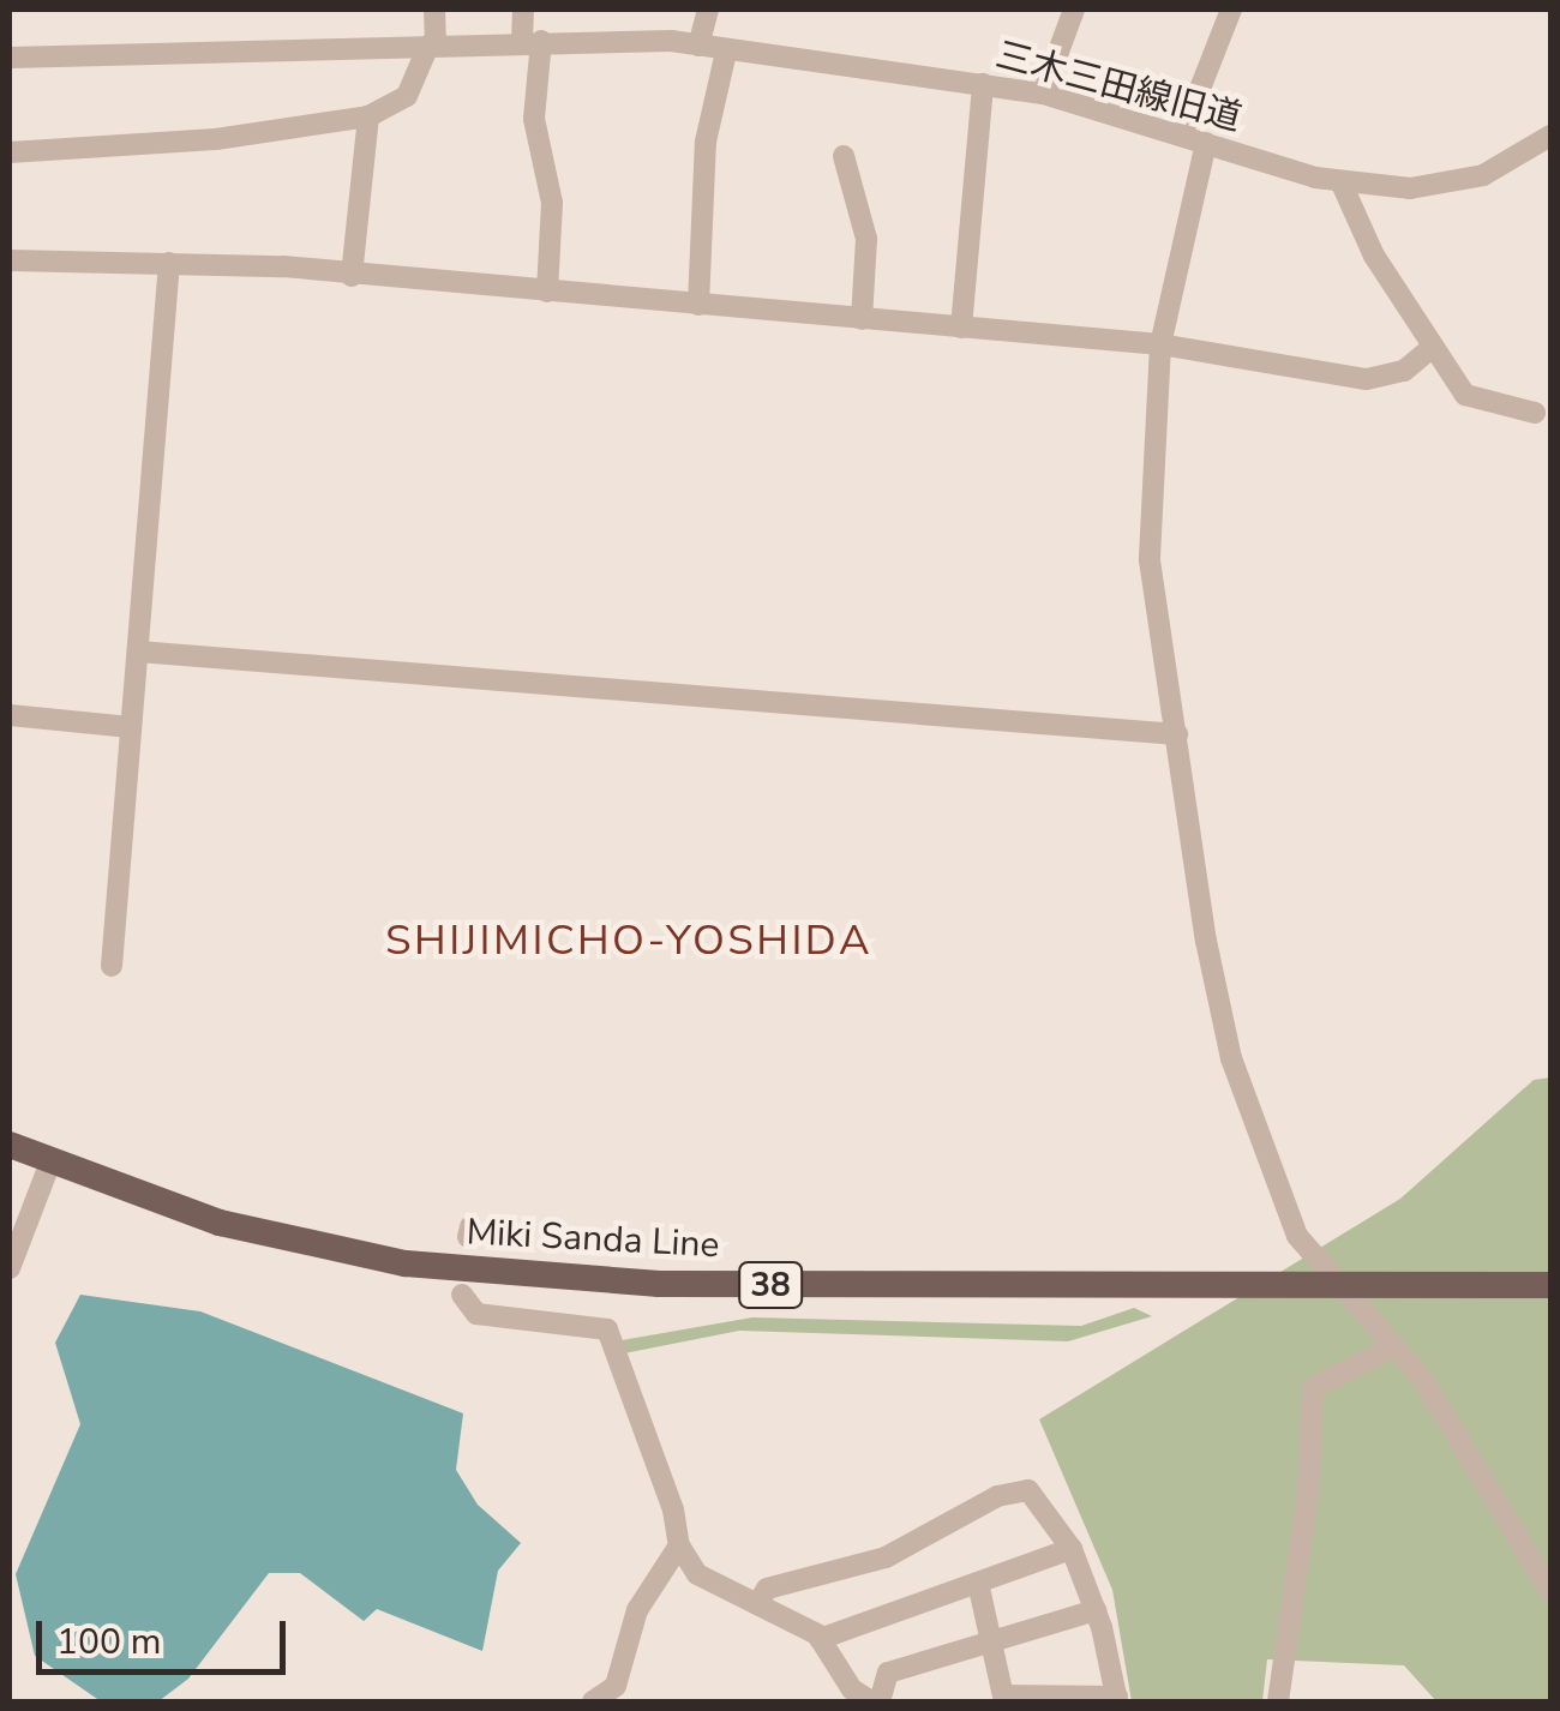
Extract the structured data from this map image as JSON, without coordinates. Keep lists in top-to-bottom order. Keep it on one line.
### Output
{"streets":{"main road":["Miki Sanda Line","38"],"street":["三木三田線旧道"]},"districts":["SHIJIMICHO-YOSHIDA"],"scale_bar":"100 m"}
